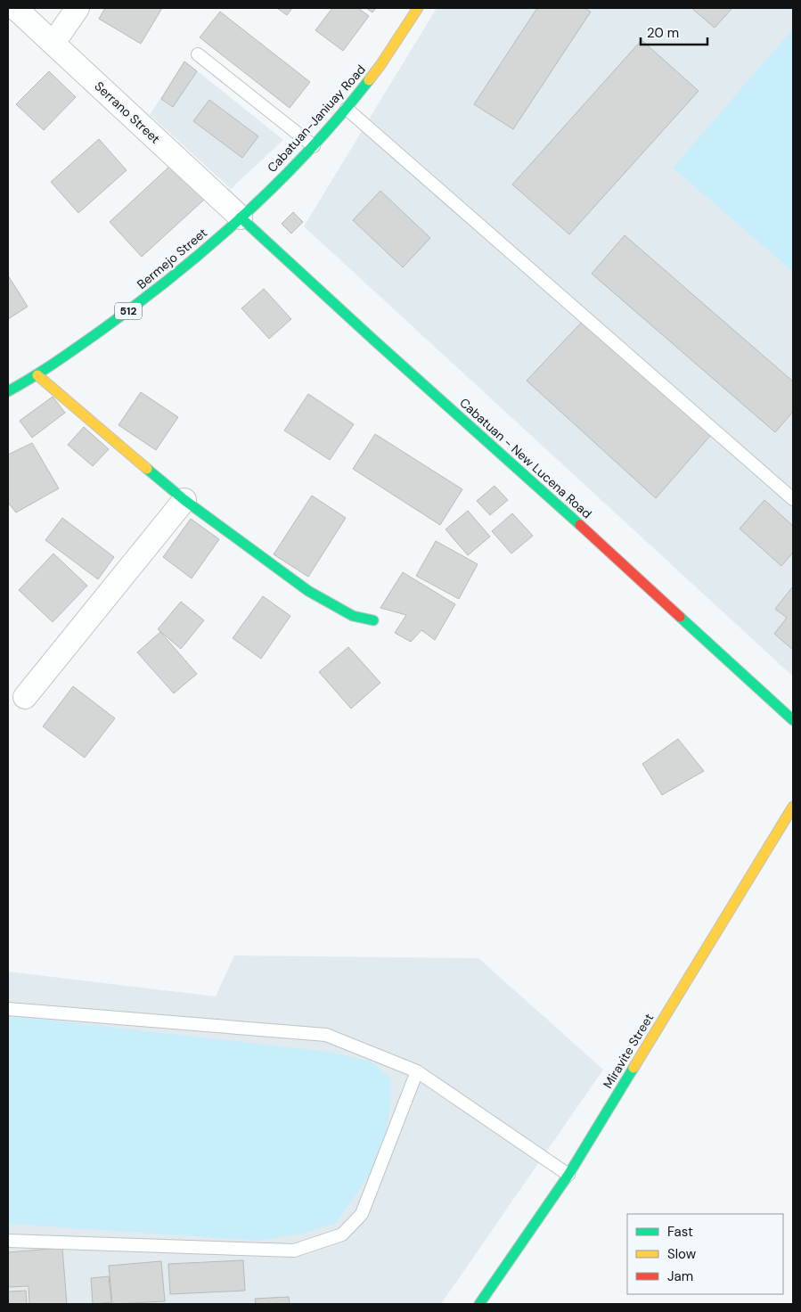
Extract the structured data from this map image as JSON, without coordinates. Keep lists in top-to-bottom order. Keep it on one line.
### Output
{"streets":{"main road":["Cabatuan-Janiuay Road","Bermejo Street","512","Cabatuan - New Lucena Road","Miravite Street"],"street":["Serrano Street"]},"crossings":[["Serrano Street","Cabatuan-Janiuay Road"],["Serrano Street","Bermejo Street"],["Serrano Street","Cabatuan - New Lucena Road"],["Cabatuan-Janiuay Road","Bermejo Street"],["Cabatuan-Janiuay Road","Cabatuan - New Lucena Road"],["Bermejo Street","Cabatuan - New Lucena Road"]],"legend":["Fast","Slow","Jam"],"scale_bar":"20 m"}
